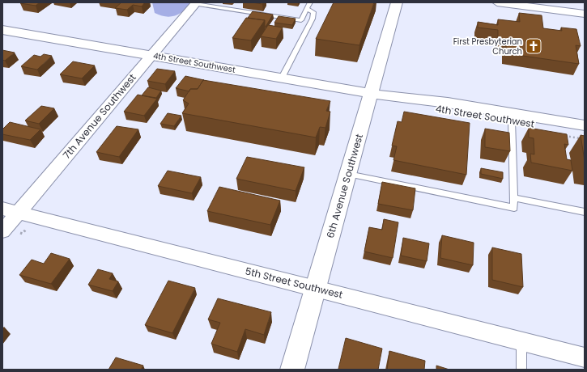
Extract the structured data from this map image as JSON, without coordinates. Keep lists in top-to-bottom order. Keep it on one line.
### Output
{"streets":{"street":["4th Street Southwest","7th Avenue Southwest","6th Avenue Southwest","5th Street Southwest"]},"crossings":[["4th Street Southwest","7th Avenue Southwest"],["4th Street Southwest","6th Avenue Southwest"],["7th Avenue Southwest","5th Street Southwest"],["6th Avenue Southwest","5th Street Southwest"]],"places":{"church":["First Presbyterian Church"]}}
